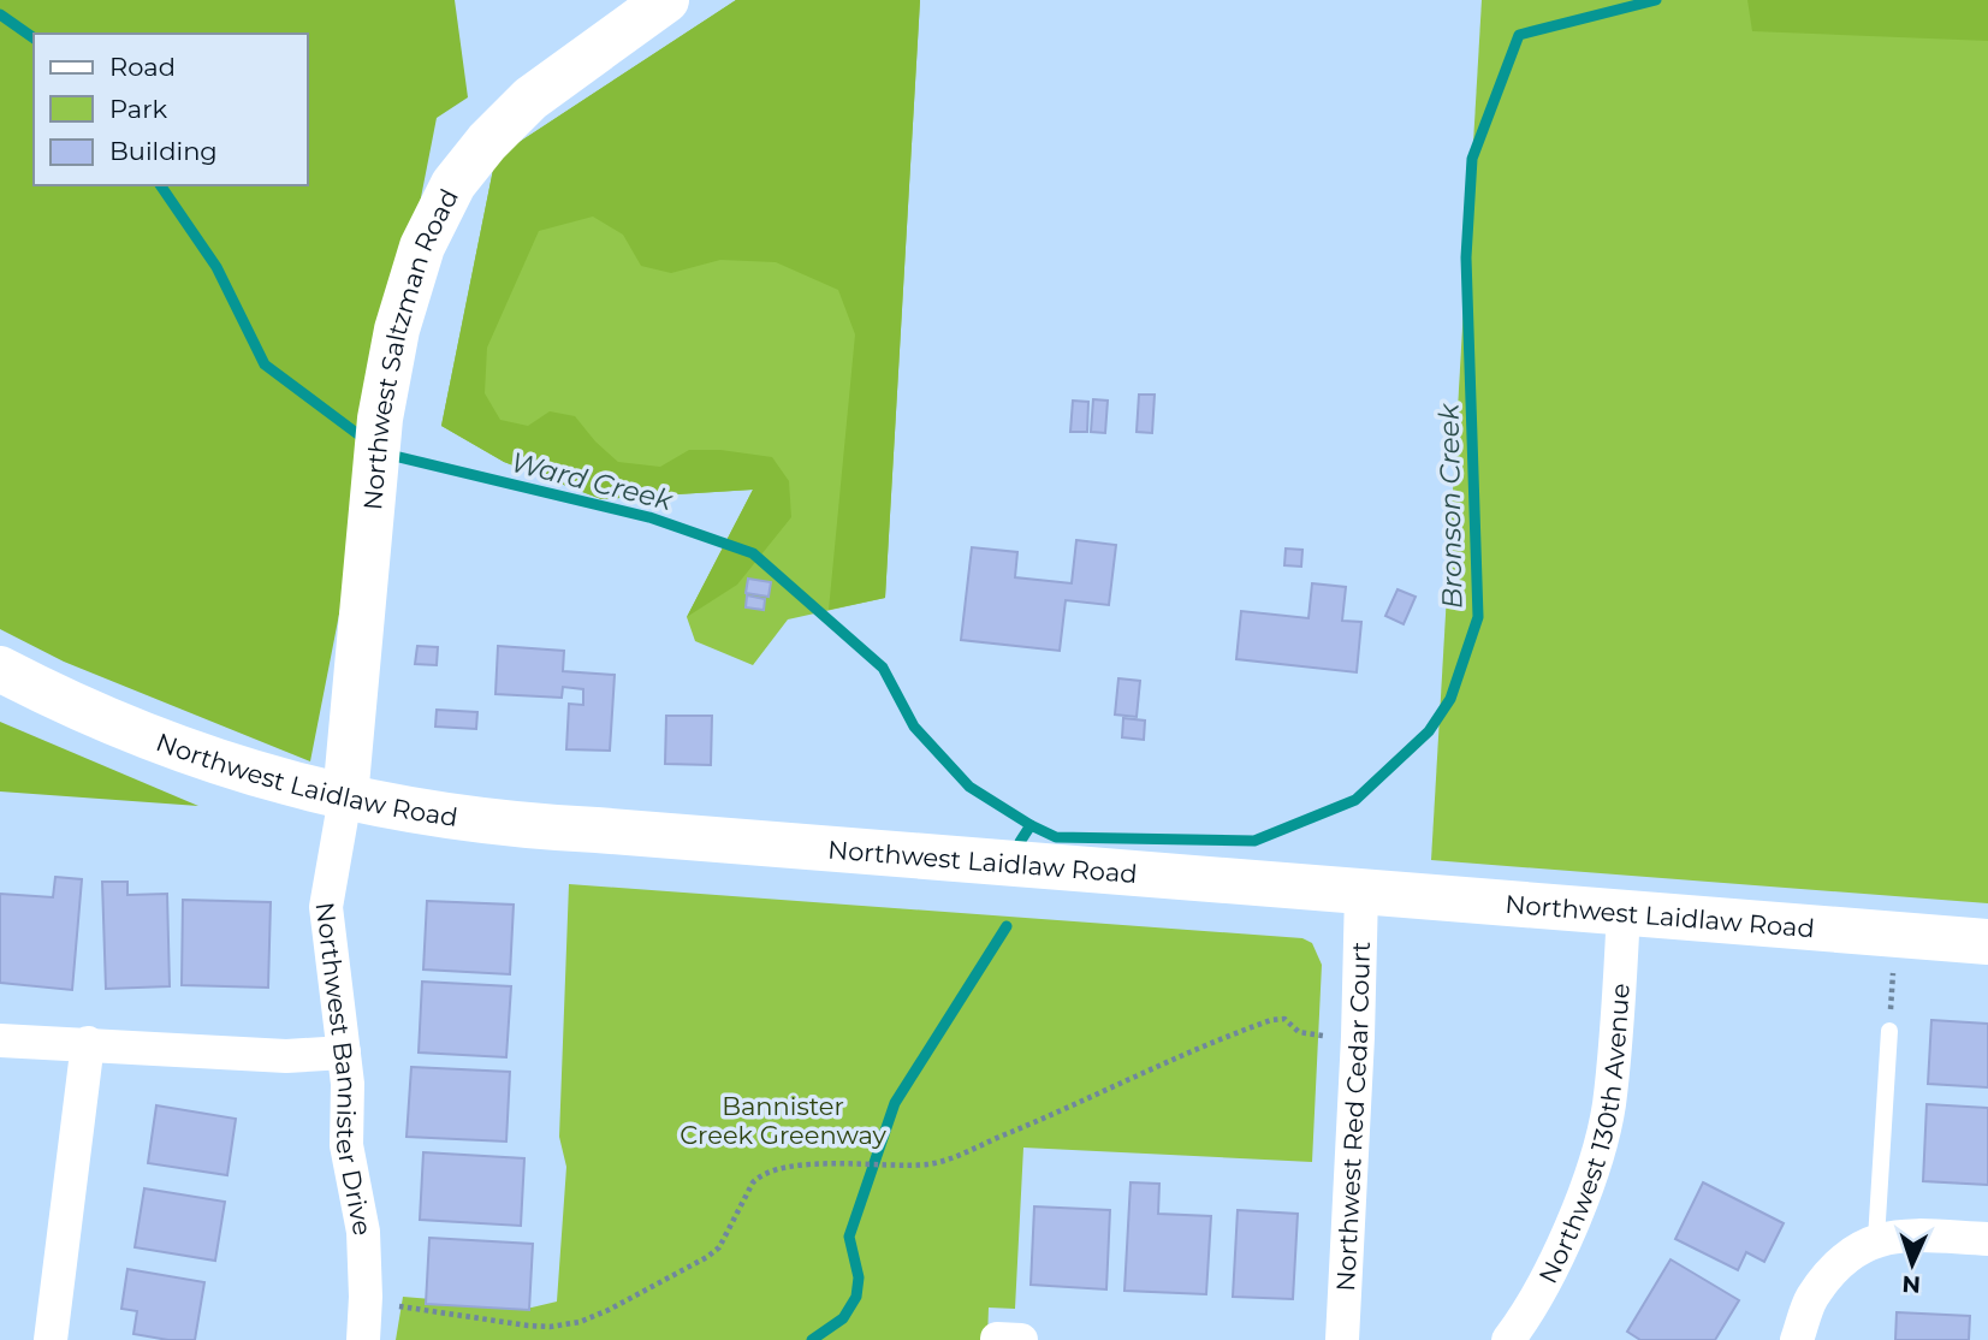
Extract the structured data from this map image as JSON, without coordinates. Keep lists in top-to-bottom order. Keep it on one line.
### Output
{"streets":{"main road":["Northwest Saltzman Road","Northwest Laidlaw Road"],"street":["Northwest Bannister Drive","Northwest Red Cedar Court","Northwest 130th Avenue"]},"crossings":[["Northwest Saltzman Road","Northwest Laidlaw Road"],["Northwest Saltzman Road","Northwest Bannister Drive"],["Northwest Laidlaw Road","Northwest Bannister Drive"],["Northwest Laidlaw Road","Northwest Red Cedar Court"],["Northwest Laidlaw Road","Northwest 130th Avenue"]],"water":["Ward Creek","Bronson Creek"],"parks":["Bannister Creek Greenway"],"legend":["Road","Park","Building"],"north":"bottom"}
